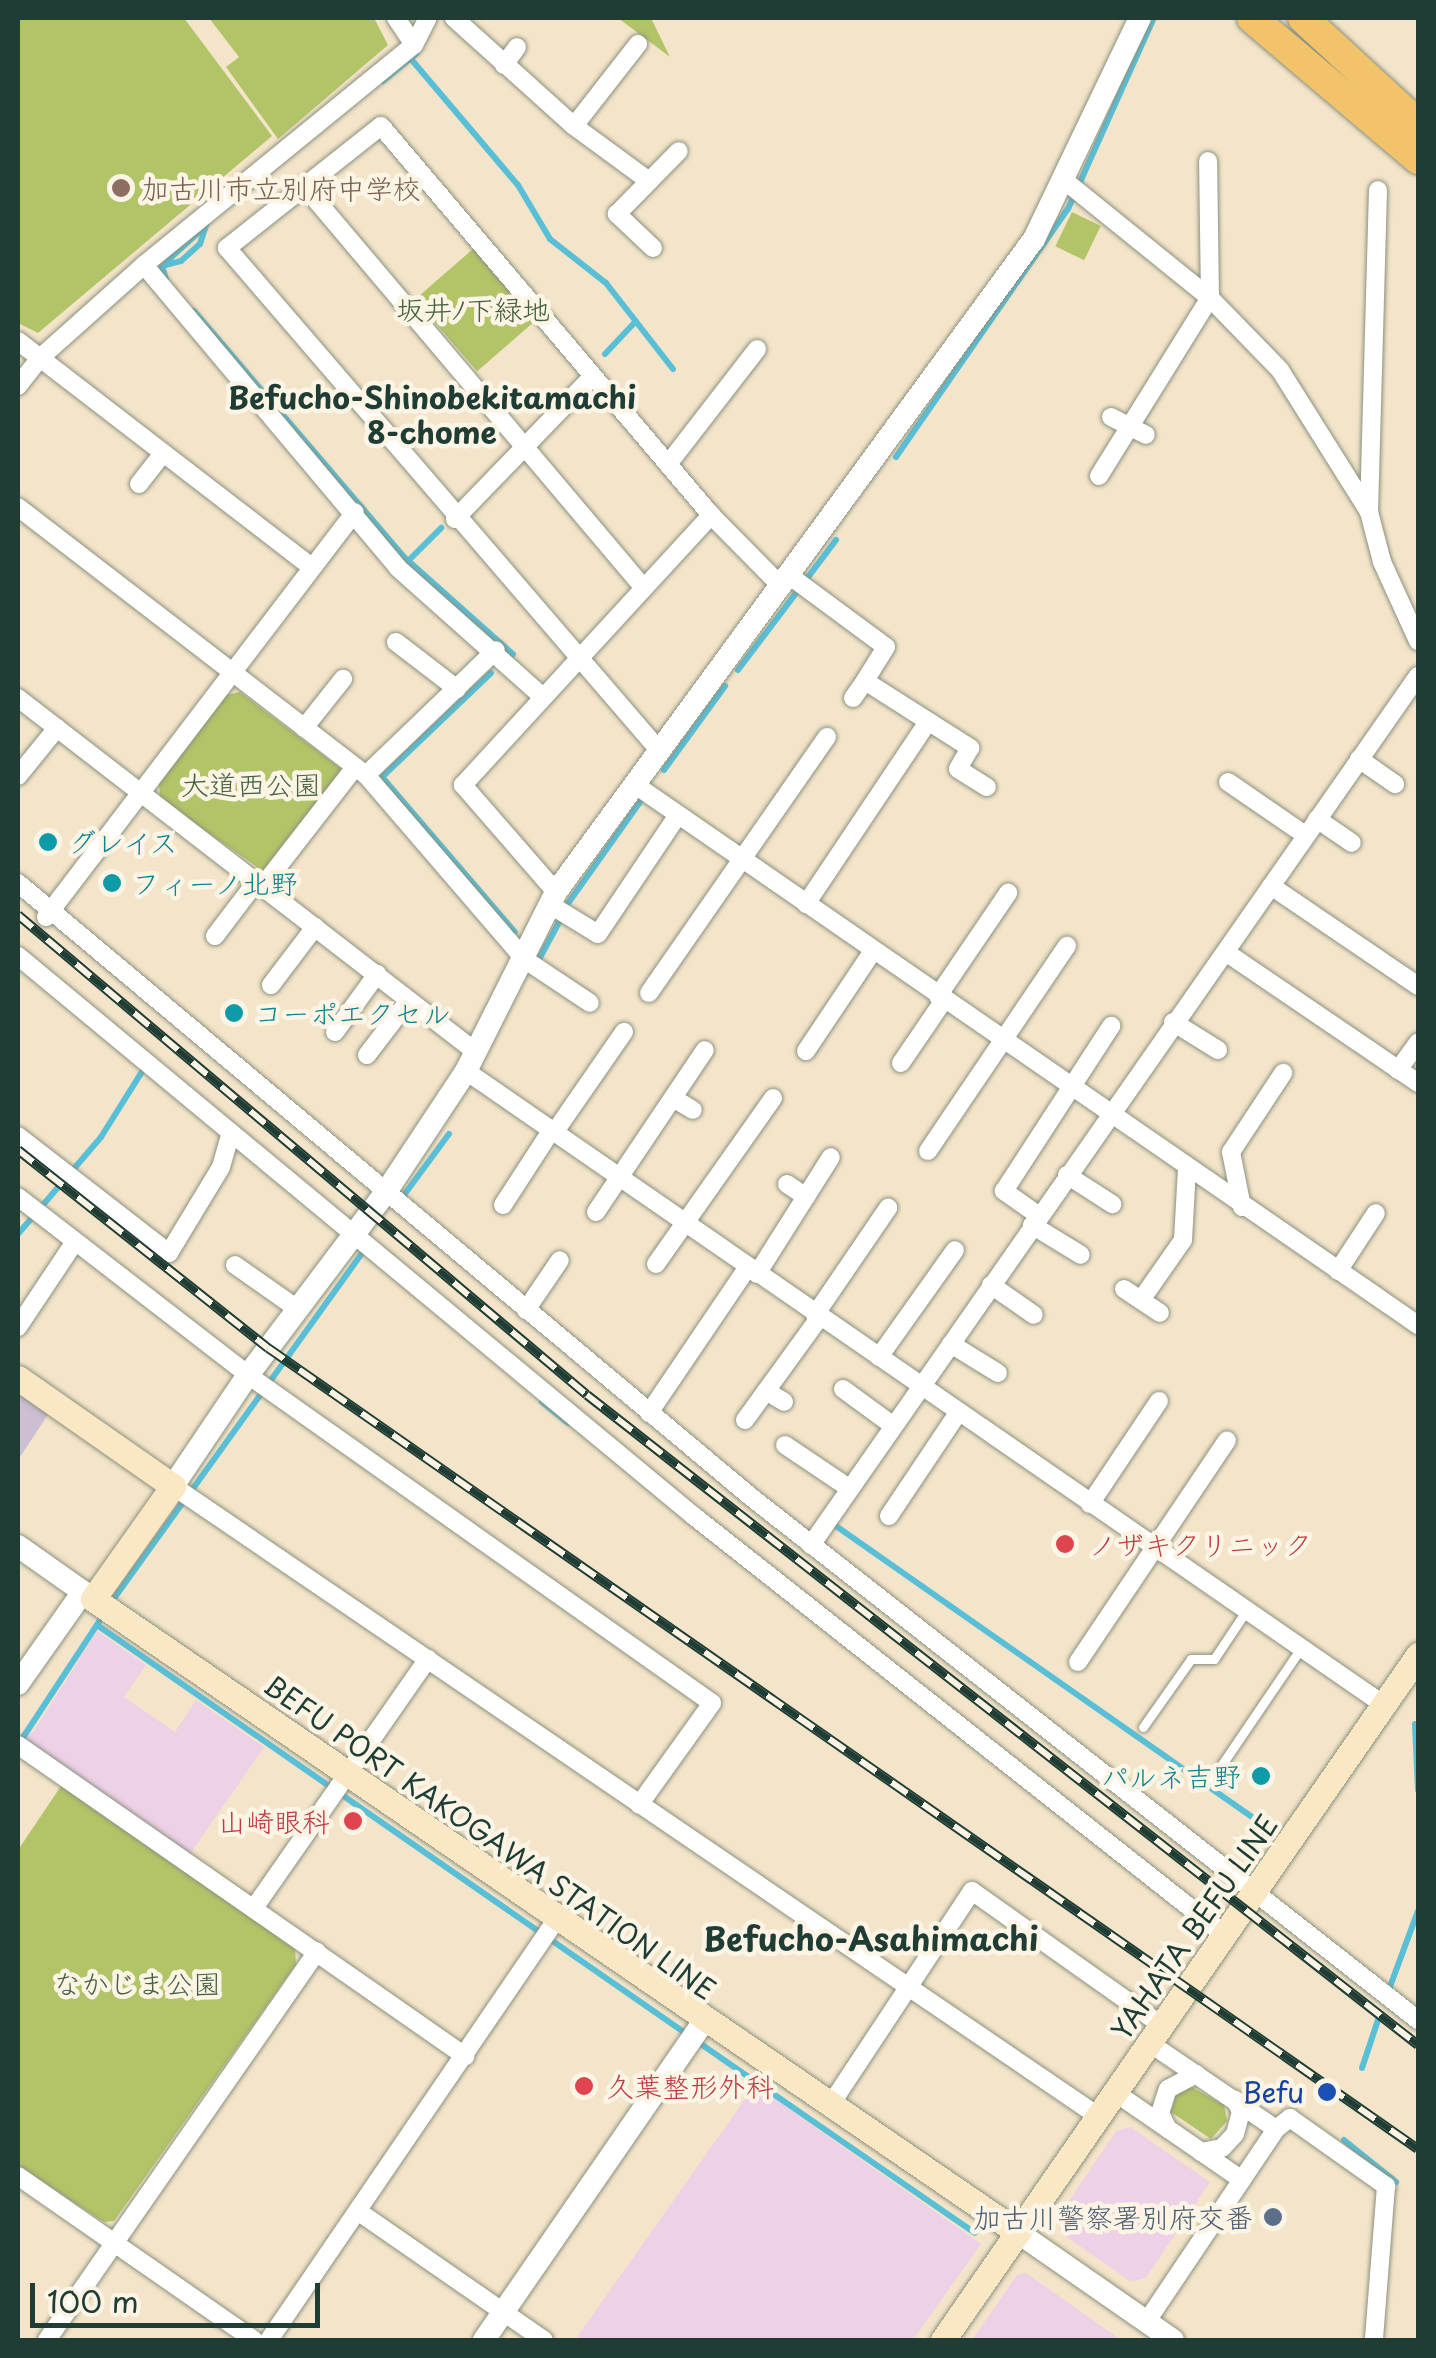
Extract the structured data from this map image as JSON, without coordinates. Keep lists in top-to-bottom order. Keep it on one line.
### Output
{"streets":{"main road":["BEFU PORT KAKOGAWA STATION LINE","YAHATA BEFU LINE"]},"crossings":[["BEFU PORT KAKOGAWA STATION LINE","YAHATA BEFU LINE"]],"districts":["Befucho-Shinobekitamachi 8-chome","Befucho-Asahimachi"],"parks":["坂井ﾉ下緑地","大道西公園","なかじま公園"],"places":["加古川市立別府中学校","グレイス","フィーノ北野","コーポエクセル","ノザキクリニック","パルネ吉野","山崎眼科","久葉整形外科","Befu","加古川警察署別府交番"],"scale_bar":"100 m"}
